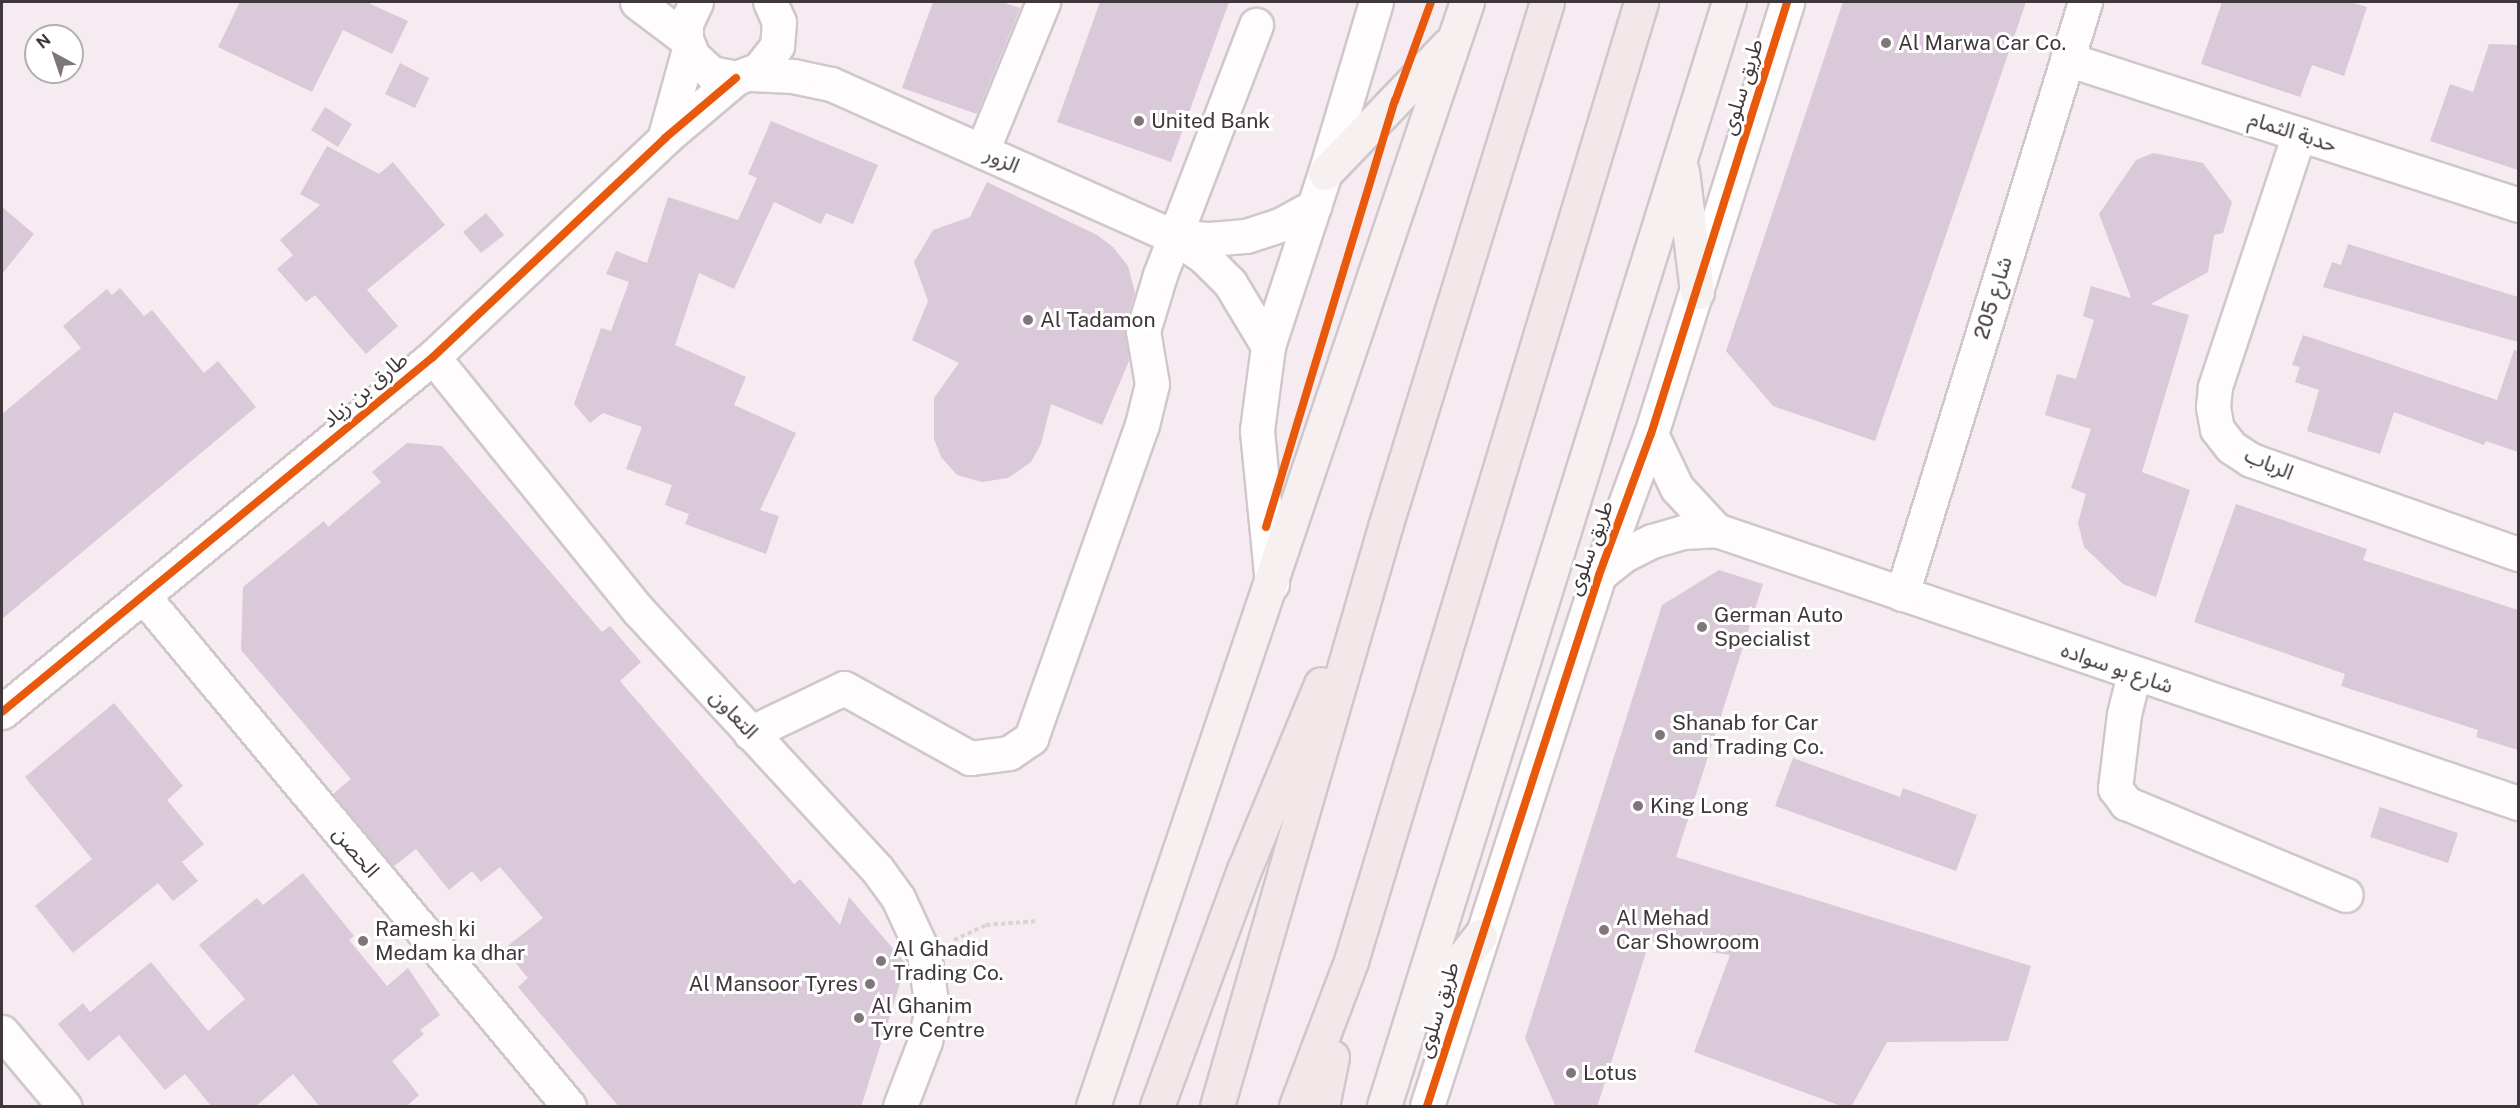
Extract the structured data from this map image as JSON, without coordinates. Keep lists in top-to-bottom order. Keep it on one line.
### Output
{"streets":{"main road":["طريق سلوى"],"street":["حدبة الثمام","الزور","شارع 205","طارق بن زياد","الرباب","شارع بو سواده","التعاون","الحصن"]},"crossings":[["طريق سلوى","شارع بو سواده"],["حدبة الثمام","شارع 205"],["حدبة الثمام","الرباب"],["الزور","طارق بن زياد"],["شارع 205","شارع بو سواده"],["طارق بن زياد","التعاون"],["طارق بن زياد","الحصن"]],"places":["Al Marwa Car Co.","United Bank","Al Tadamon","German Auto Specialist","Shanab for Car and Trading Co.","King Long","Al Mehad Car Showroom","Ramesh ki Medam ka dhar","Al Ghadid Trading Co.","Al Mansoor Tyres","Al Ghanim Tyre Centre","Lotus"],"north":"top left"}
